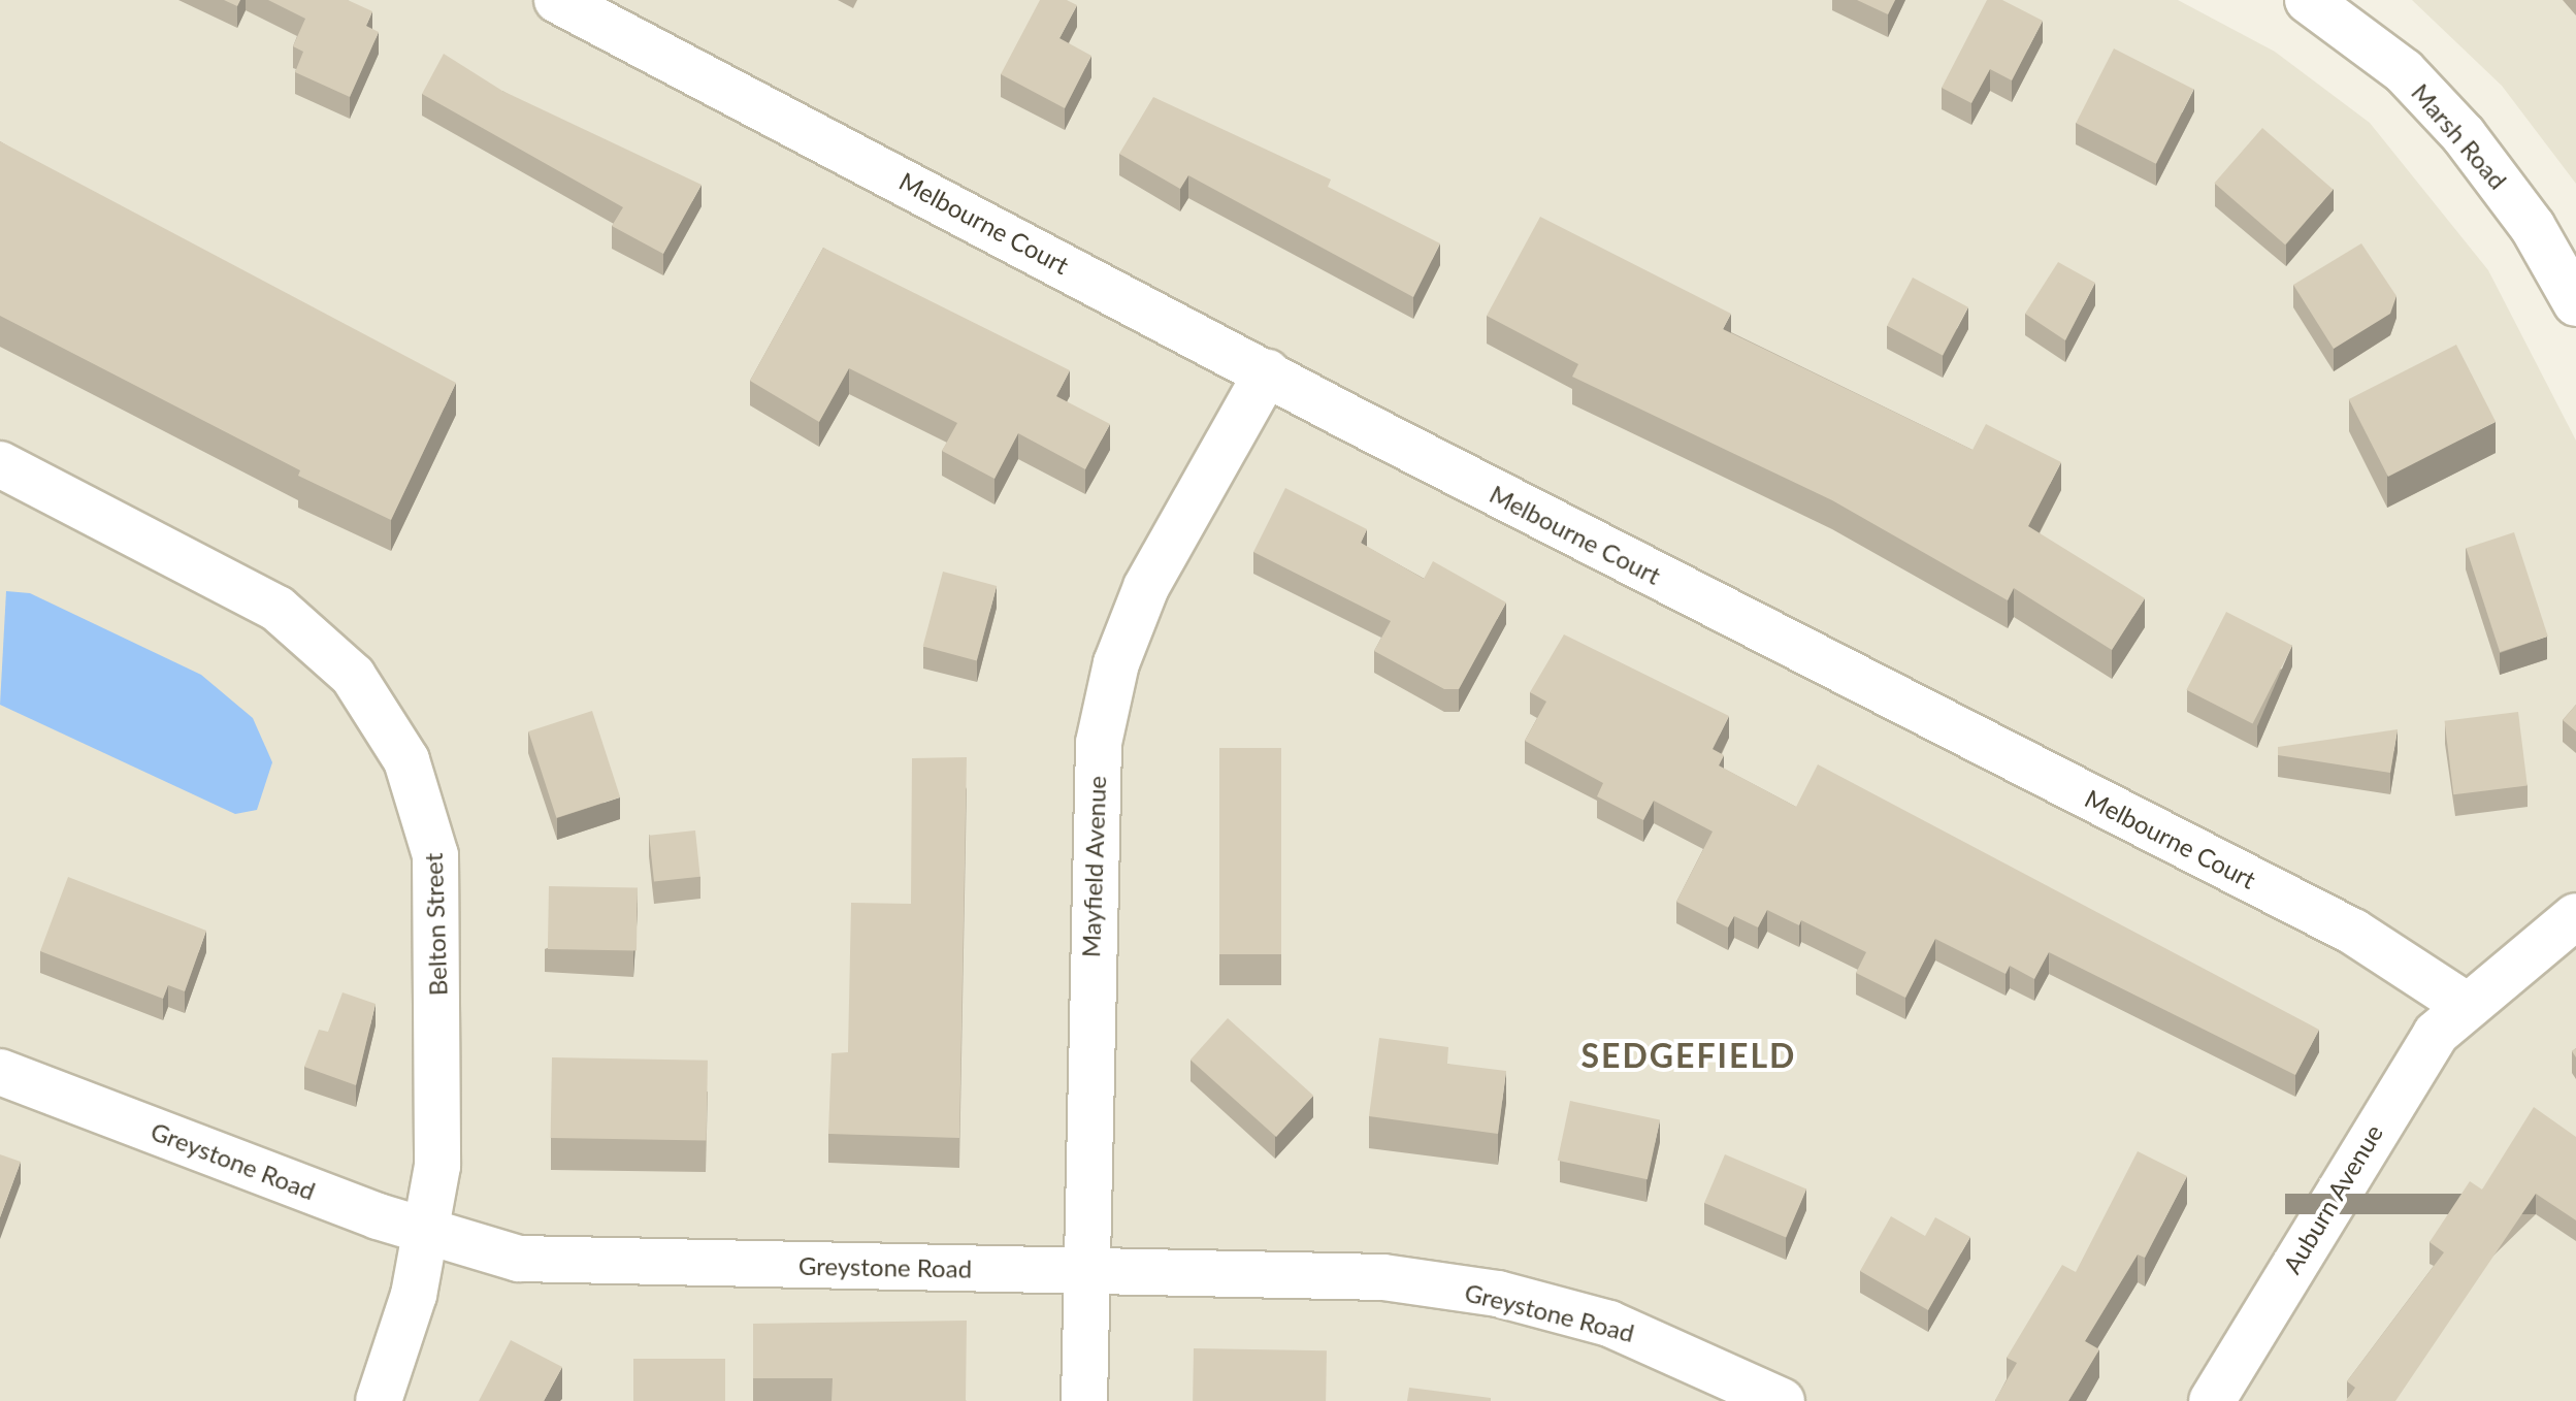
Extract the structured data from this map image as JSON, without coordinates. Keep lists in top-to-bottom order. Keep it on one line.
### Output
{"streets":{"street":["Marsh Road","Melbourne Court","Mayfield Avenue","Belton Street","Greystone Road","Auburn Avenue"]},"crossings":[["Melbourne Court","Mayfield Avenue"],["Melbourne Court","Auburn Avenue"],["Mayfield Avenue","Greystone Road"],["Belton Street","Greystone Road"]],"districts":["SEDGEFIELD"]}
